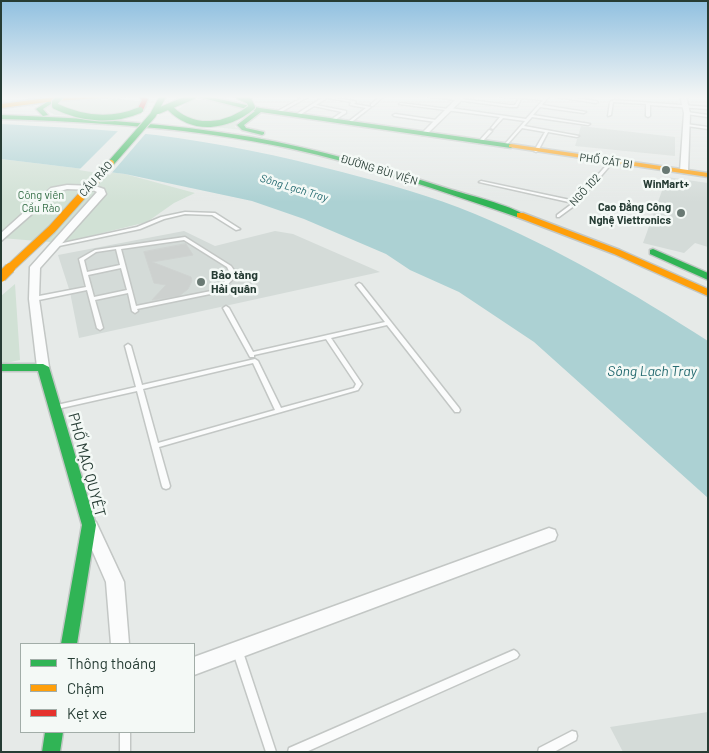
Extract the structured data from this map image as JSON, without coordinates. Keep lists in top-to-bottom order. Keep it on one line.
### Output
{"streets":{"main road":["PHỐ CÁT BI","ĐƯỜNG BÙI VIỆN","CẦU RÀO","PHỐ MẠC QUYÊT"],"lane":["NGÕ 102"]},"crossings":[["PHỐ CÁT BI","NGÕ 102"],["ĐƯỜNG BÙI VIỆN","NGÕ 102"]],"water":["Sông Lạch Tray"],"parks":["Công viên Cầu Rào"],"places":["WinMart+","Cao Đẳng Công Nghệ Viettronics","Bảo tàng Hải quân"],"legend":["Thông thoáng","Chậm","Kẹt xe"]}
